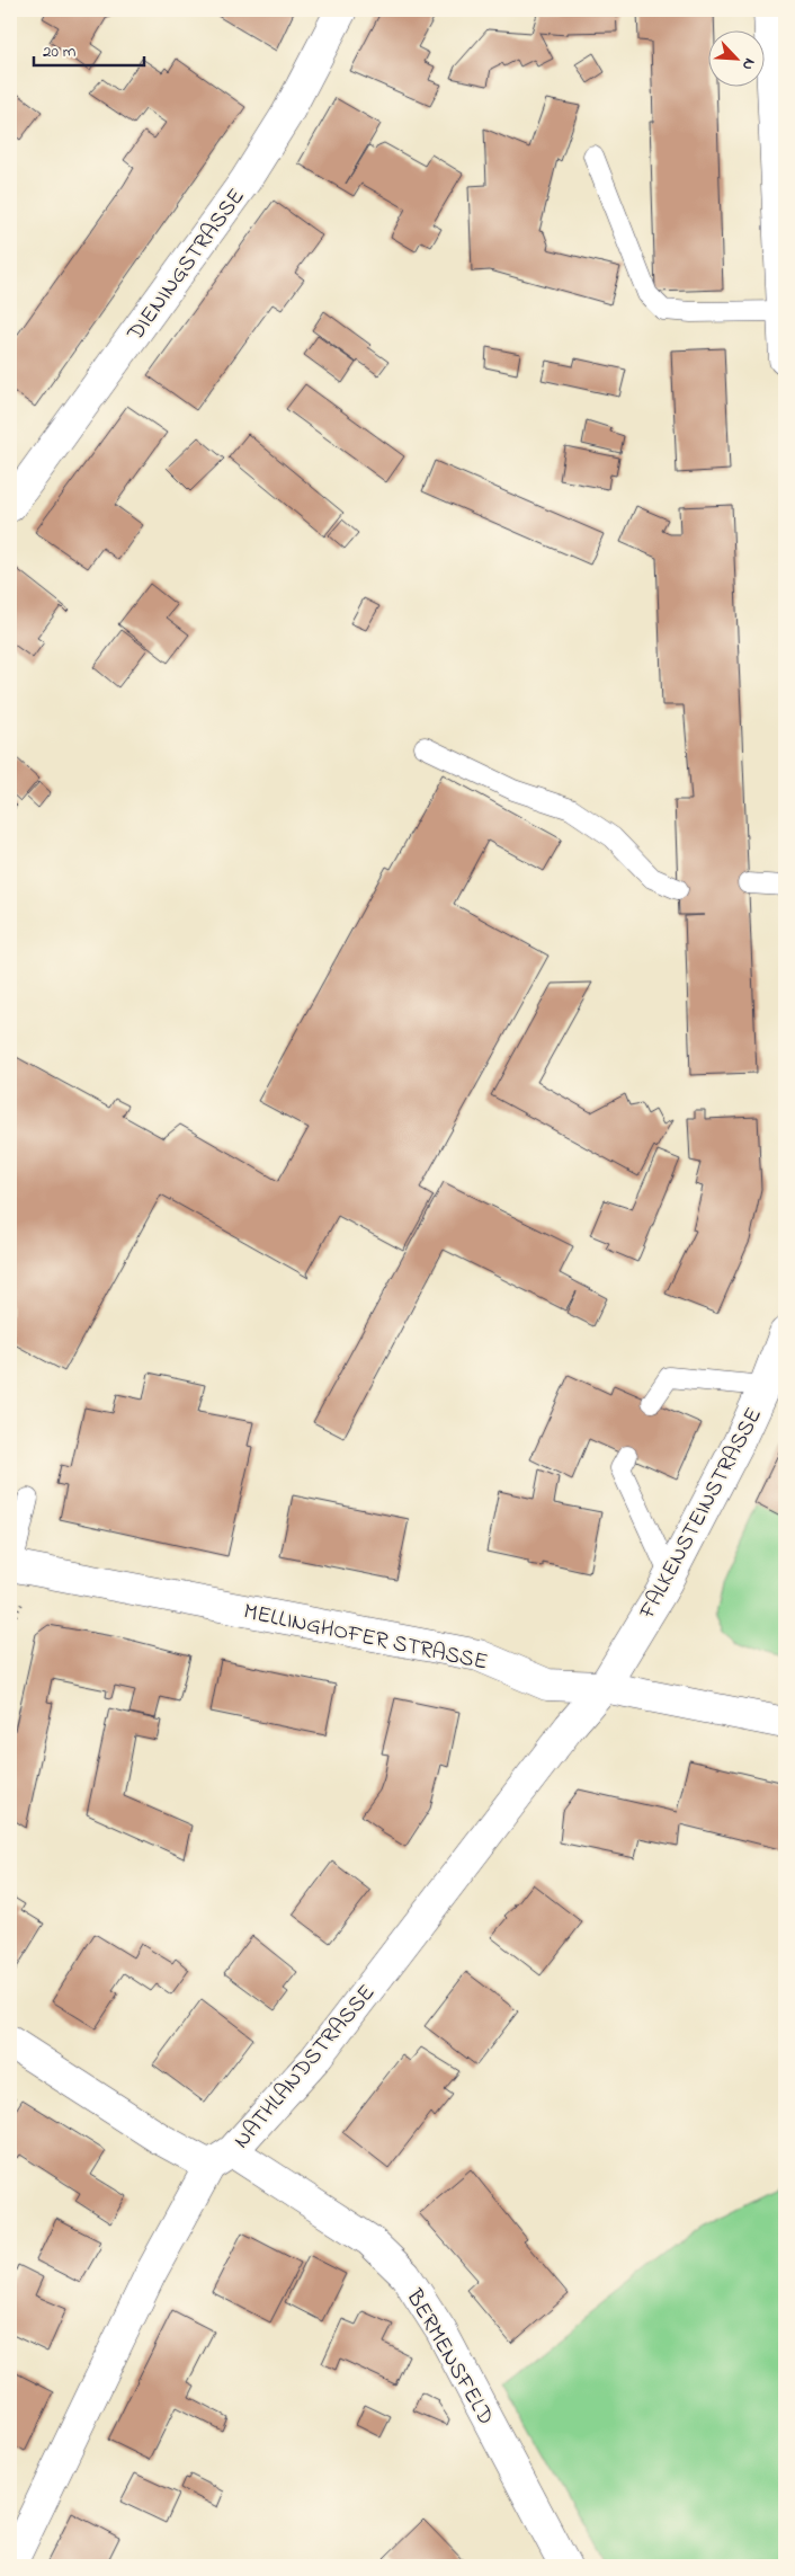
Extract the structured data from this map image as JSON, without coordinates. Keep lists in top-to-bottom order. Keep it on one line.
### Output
{"streets":{"street":["DIENINGSTRASSE","FALKENSTEINSTRASSE","MELLINGHOFER STRASSE","NATHLANDSTRASSE","BERMENSFELD"]},"crossings":[["FALKENSTEINSTRASSE","MELLINGHOFER STRASSE"],["FALKENSTEINSTRASSE","NATHLANDSTRASSE"],["MELLINGHOFER STRASSE","NATHLANDSTRASSE"],["NATHLANDSTRASSE","BERMENSFELD"]],"scale_bar":"20 m","north":"bottom right"}
